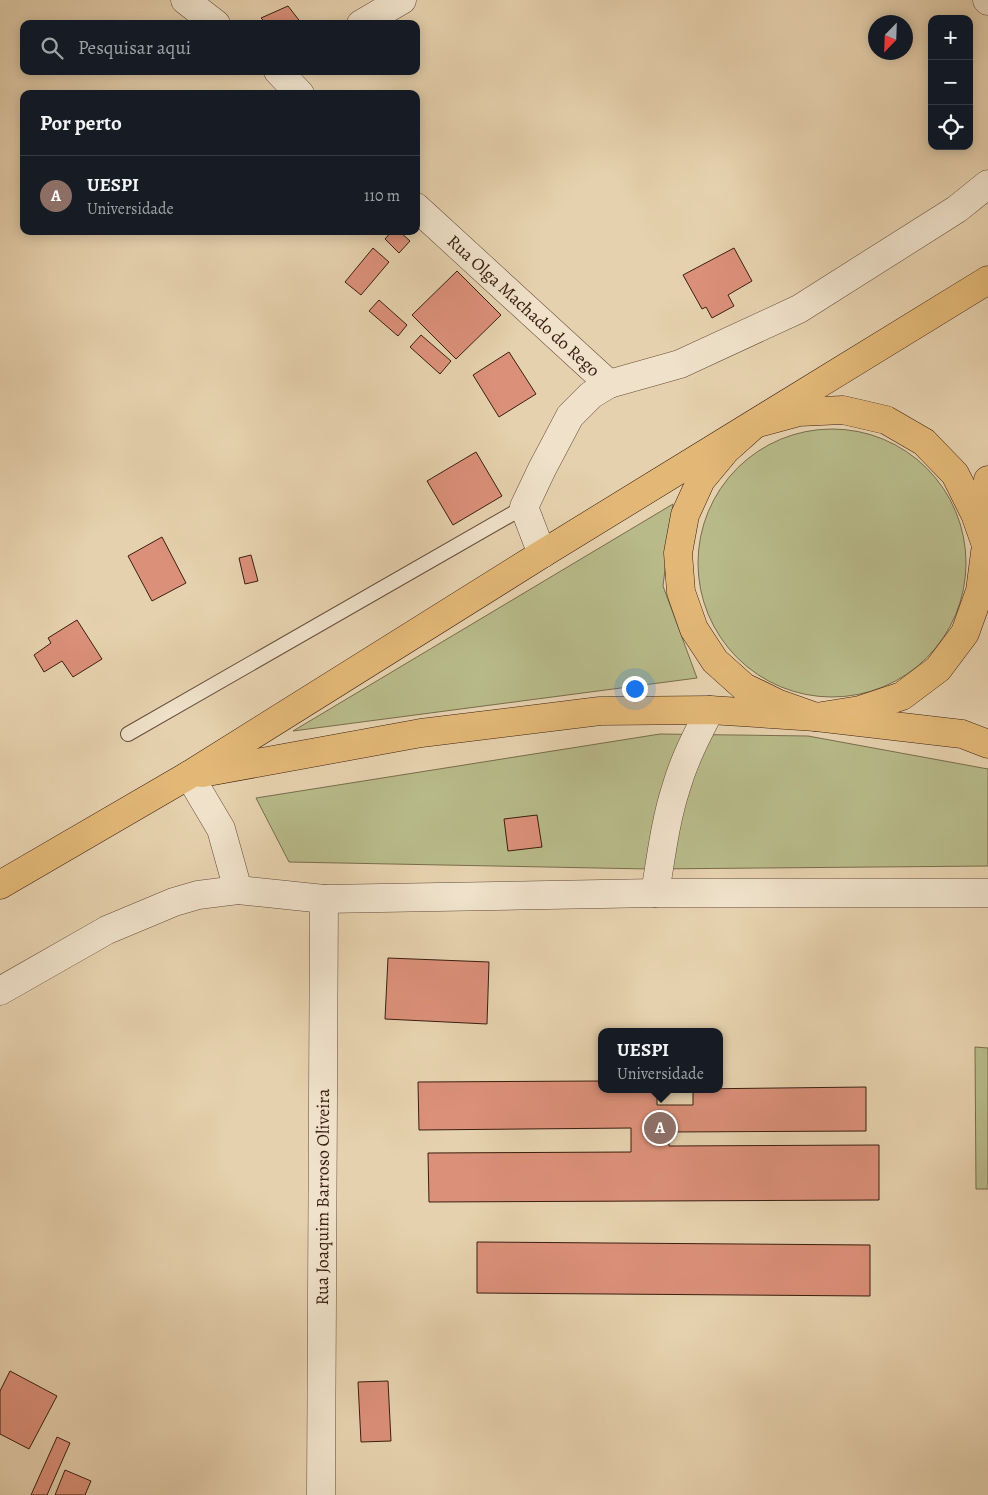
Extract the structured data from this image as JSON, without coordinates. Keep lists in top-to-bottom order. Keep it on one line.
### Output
{"streets":{"street":["Rua Olga Machado do Rego","Rua Joaquim Barroso Oliveira"]},"north":"bottom left","page":{"map_buttons":["+","−"],"search":"Pesquisar aqui","heading":"Por perto","list":[{"mark":"A","name":"UESPI","note":"Universidade","value":"110 m"}],"popup":["UESPI","Universidade"],"pins":"A"}}
